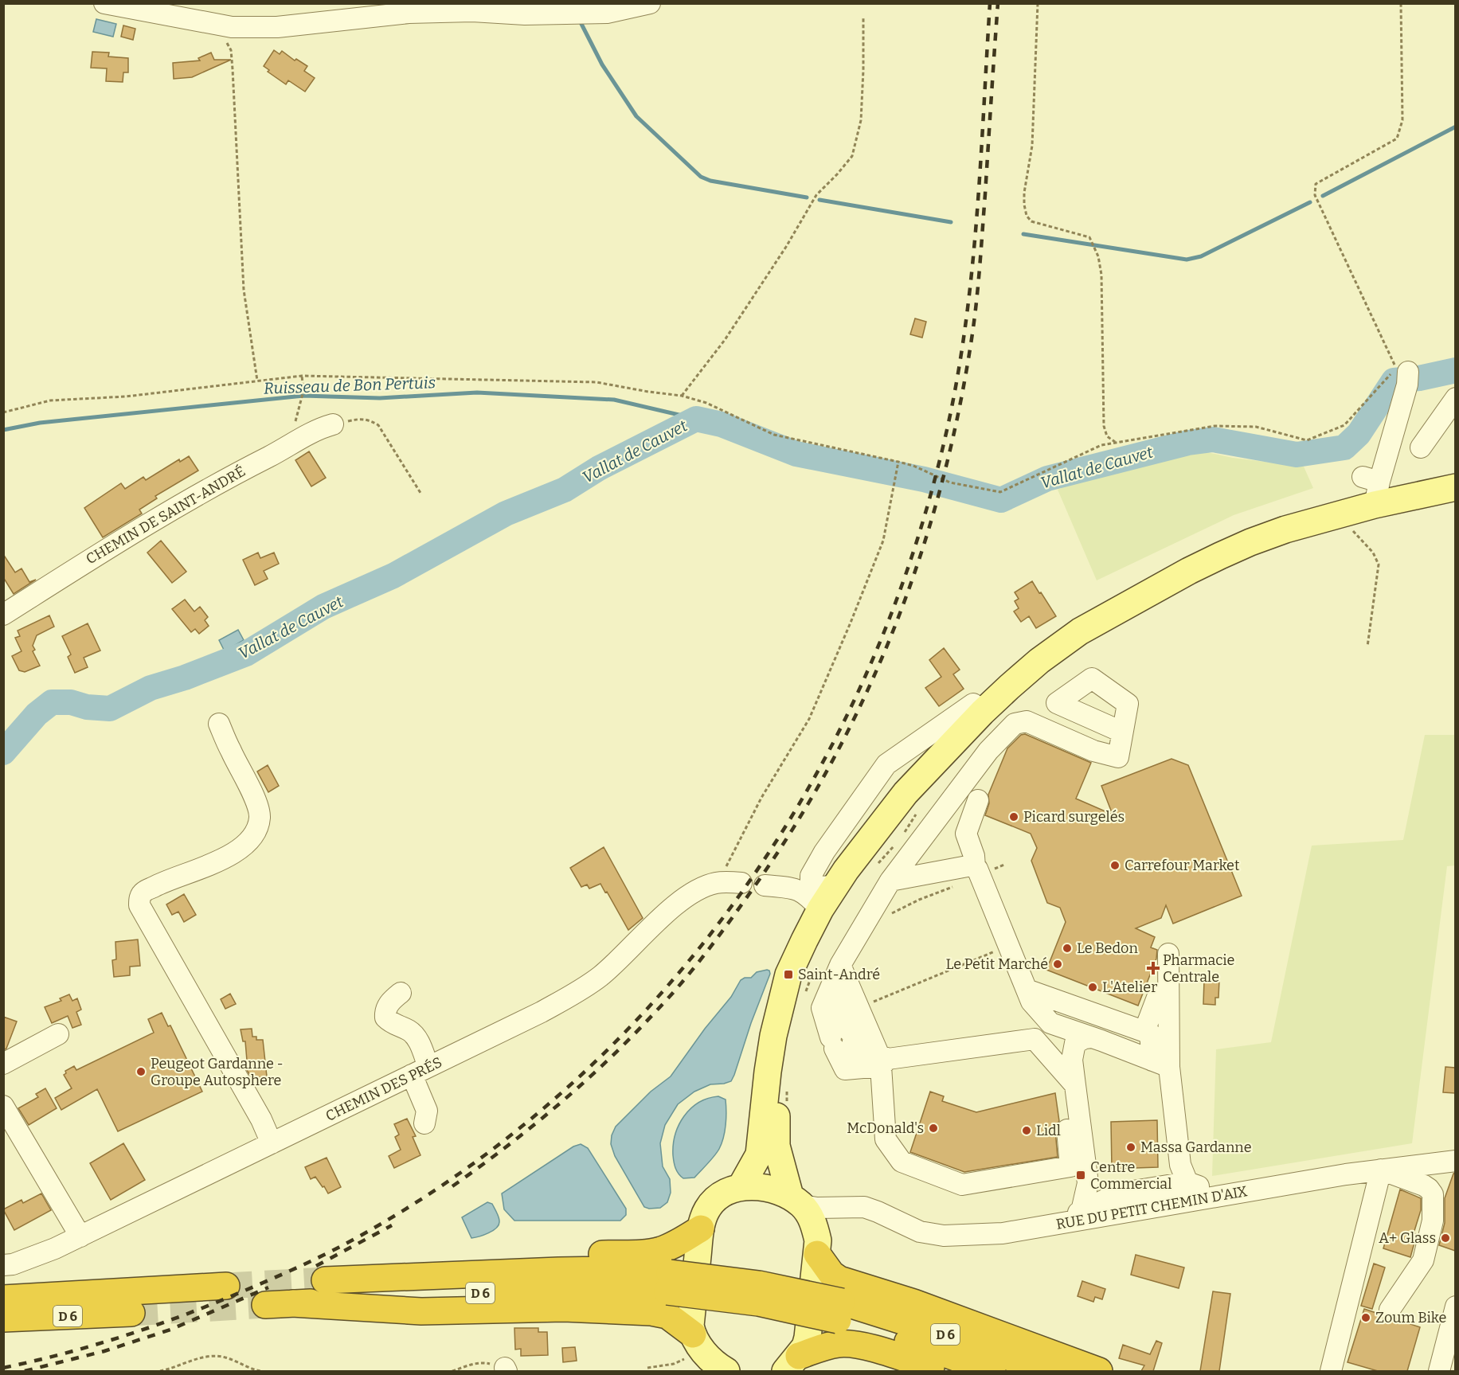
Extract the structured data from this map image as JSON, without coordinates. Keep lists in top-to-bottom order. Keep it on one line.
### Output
{"streets":{"highway":["D 6"],"street":["CHEMIN DE SAINT-ANDRÉ","CHEMIN DES PRÉS","RUE DU PETIT CHEMIN D'AIX"]},"water":["Ruisseau de Bon Pertuis","Vallat de Cauvet"],"places":{"other":["Picard surgelés","Carrefour Market","Le Bedon","Le Petit Marché","L'Atelier","Peugeot Gardanne - Groupe Autosphere","McDonald's","Lidl","Massa Gardanne","A+ Glass","Zoum Bike"],"health":["Pharmacie Centrale"],"transit":["Saint-André","Centre Commercial"]}}
